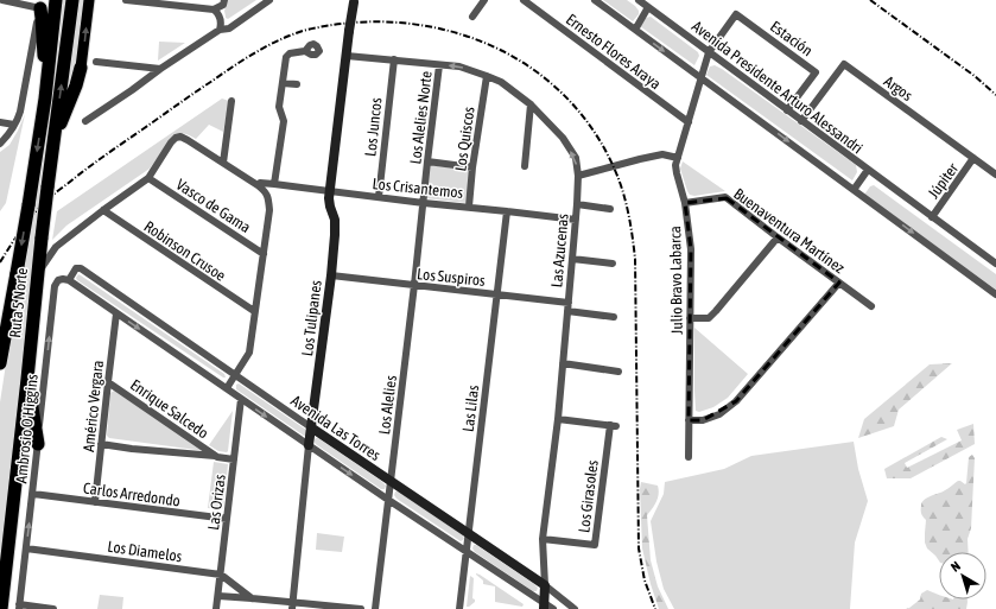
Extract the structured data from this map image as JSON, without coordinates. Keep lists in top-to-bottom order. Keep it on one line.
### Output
{"streets":{"highway":["Ruta 5 Norte"],"street":["Estación","Ernesto Flores Araya","Avenida Presidente Arturo Alessandri","Argos","Los Alelies Norte","Los Juncos","Los Quiscos","Júpiter","Los Crisantemos","Vasco de Gama","Buenaventura Martínez","Robinson Crusoe","Las Azucenas","Los Suspiros","Julio Bravo Labarca","Los Tulipanes","Los Alelies","Américo Vergara","Enrique Salcedo","Las Lilas","Avenida Las Torres","Ambrosio O'Higgins","Carlos Arredondo","Los Girasoles","Las Orizas","Los Diamelos"]},"crossings":[["Estación","Avenida Presidente Arturo Alessandri"],["Estación","Julio Bravo Labarca"],["Ernesto Flores Araya","Julio Bravo Labarca"],["Avenida Presidente Arturo Alessandri","Argos"],["Avenida Presidente Arturo Alessandri","Júpiter"],["Avenida Presidente Arturo Alessandri","Julio Bravo Labarca"],["Argos","Júpiter"],["Los Alelies Norte","Los Crisantemos"],["Los Alelies Norte","Las Azucenas"],["Los Alelies Norte","Los Alelies"],["Los Juncos","Los Crisantemos"],["Los Juncos","Las Azucenas"],["Los Quiscos","Los Crisantemos"],["Los Quiscos","Las Azucenas"],["Los Crisantemos","Las Azucenas"],["Los Crisantemos","Los Tulipanes"],["Los Crisantemos","Los Alelies"],["Los Crisantemos","Las Lilas"],["Buenaventura Martínez","Julio Bravo Labarca"],["Las Azucenas","Los Suspiros"],["Las Azucenas","Los Tulipanes"],["Las Azucenas","Avenida Las Torres"],["Las Azucenas","Los Girasoles"],["Los Suspiros","Los Tulipanes"],["Los Suspiros","Los Alelies"],["Los Suspiros","Las Lilas"],["Los Tulipanes","Avenida Las Torres"],["Los Alelies","Avenida Las Torres"],["Américo Vergara","Enrique Salcedo"],["Américo Vergara","Avenida Las Torres"],["Américo Vergara","Carlos Arredondo"],["Enrique Salcedo","Las Orizas"],["Las Lilas","Avenida Las Torres"],["Avenida Las Torres","Ambrosio O'Higgins"],["Avenida Las Torres","Las Orizas"],["Ambrosio O'Higgins","Carlos Arredondo"],["Ambrosio O'Higgins","Los Diamelos"],["Carlos Arredondo","Las Orizas"],["Las Orizas","Los Diamelos"]],"one_way":["Ambrosio O'Higgins"],"north":"top left"}
